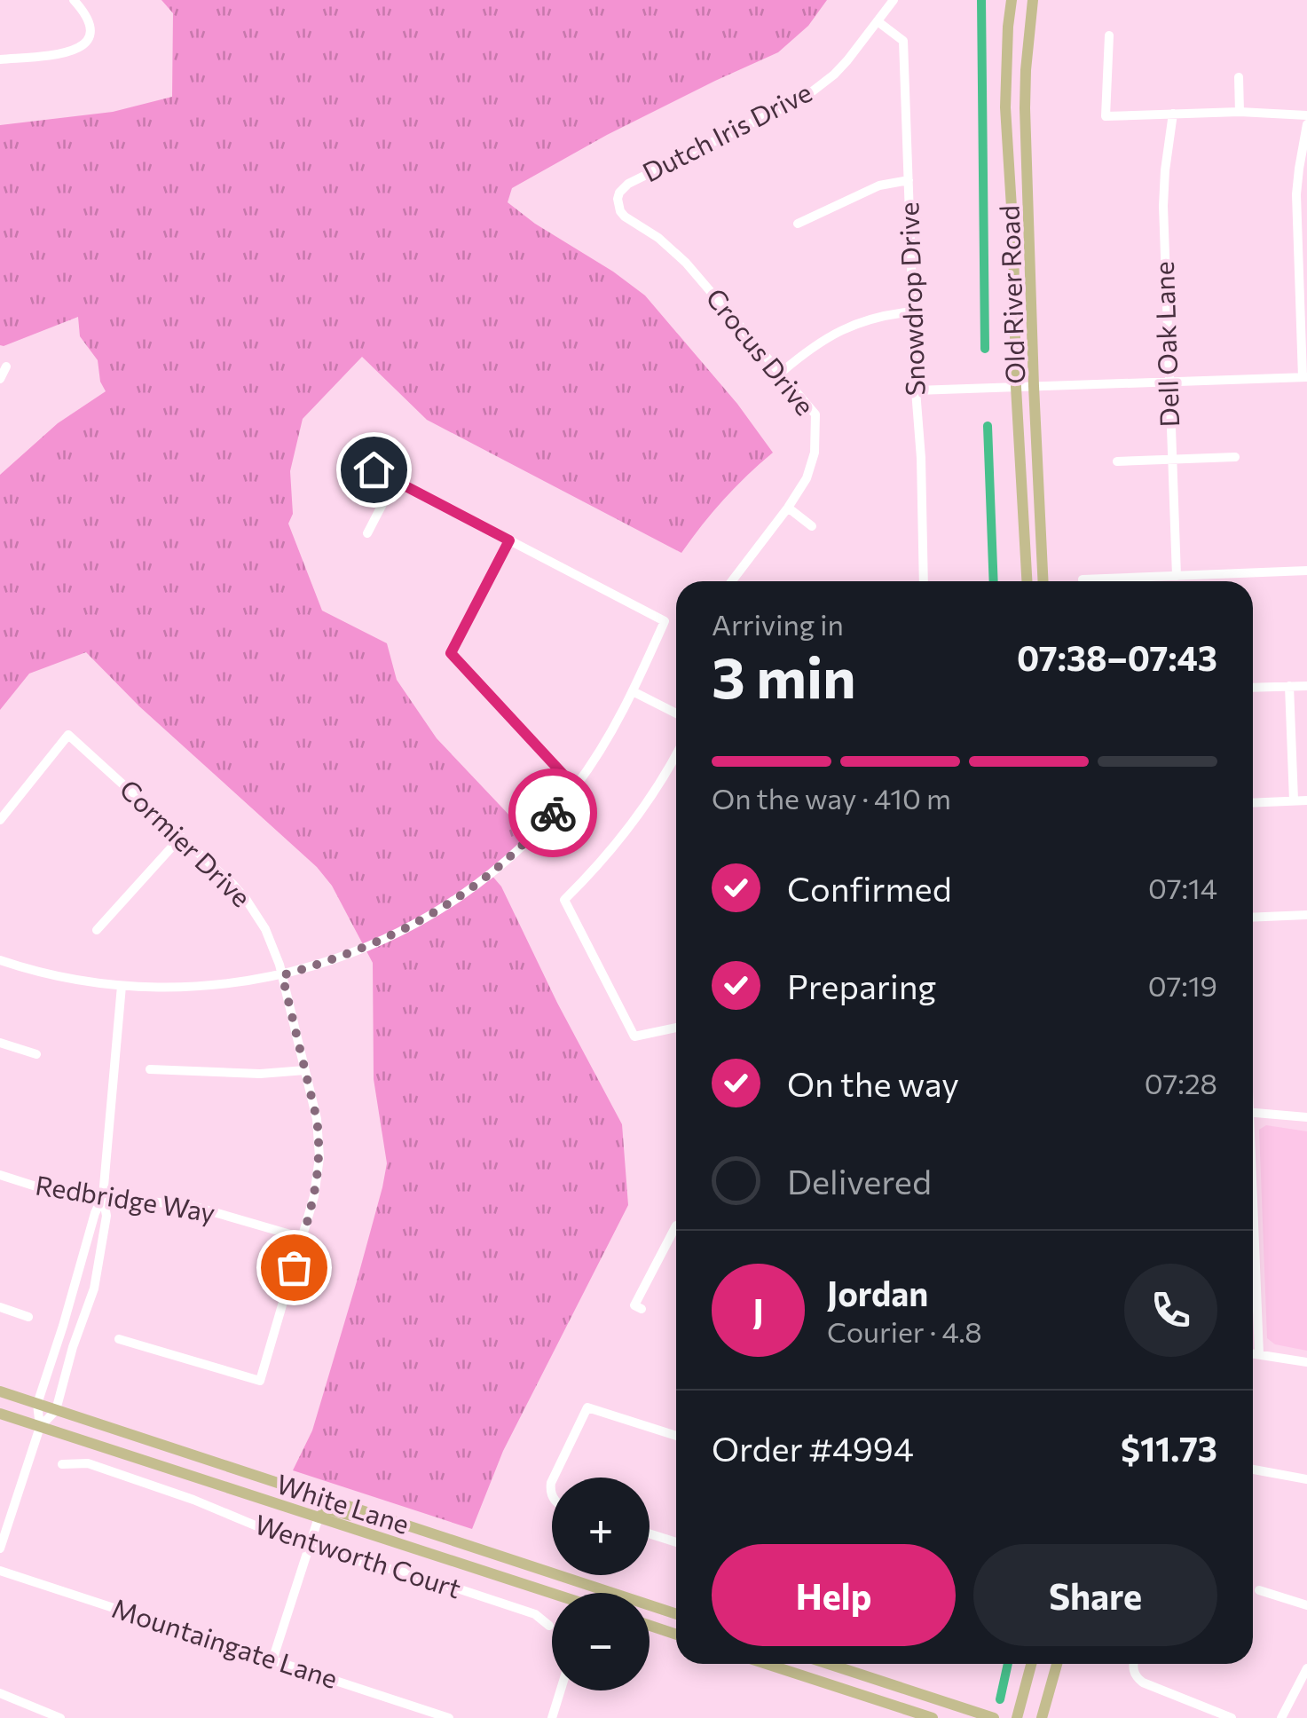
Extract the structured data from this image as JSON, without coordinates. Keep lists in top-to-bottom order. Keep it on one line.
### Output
{"streets":{"main road":["Old River Road","White Lane"],"street":["Dutch Iris Drive","Snowdrop Drive","Dell Oak Lane","Crocus Drive","Cormier Drive","Redbridge Way","Wentworth Court","Mountaingate Lane"]},"crossings":[["Dutch Iris Drive","Snowdrop Drive"],["Dutch Iris Drive","Crocus Drive"],["Cormier Drive","Redbridge Way"]],"page":{"heading":["3 min","Arriving in","07:38–07:43"],"panel":["Jordan","Courier · 4.8","Order #4994","$11.73"],"bar":"On the way · 410 m","list":[["Confirmed","07:14"],["Preparing","07:19"],["On the way","07:28"],"Delivered"],"round":"J","map_buttons":["+","−"],"buttons":["Help","Share"]}}
